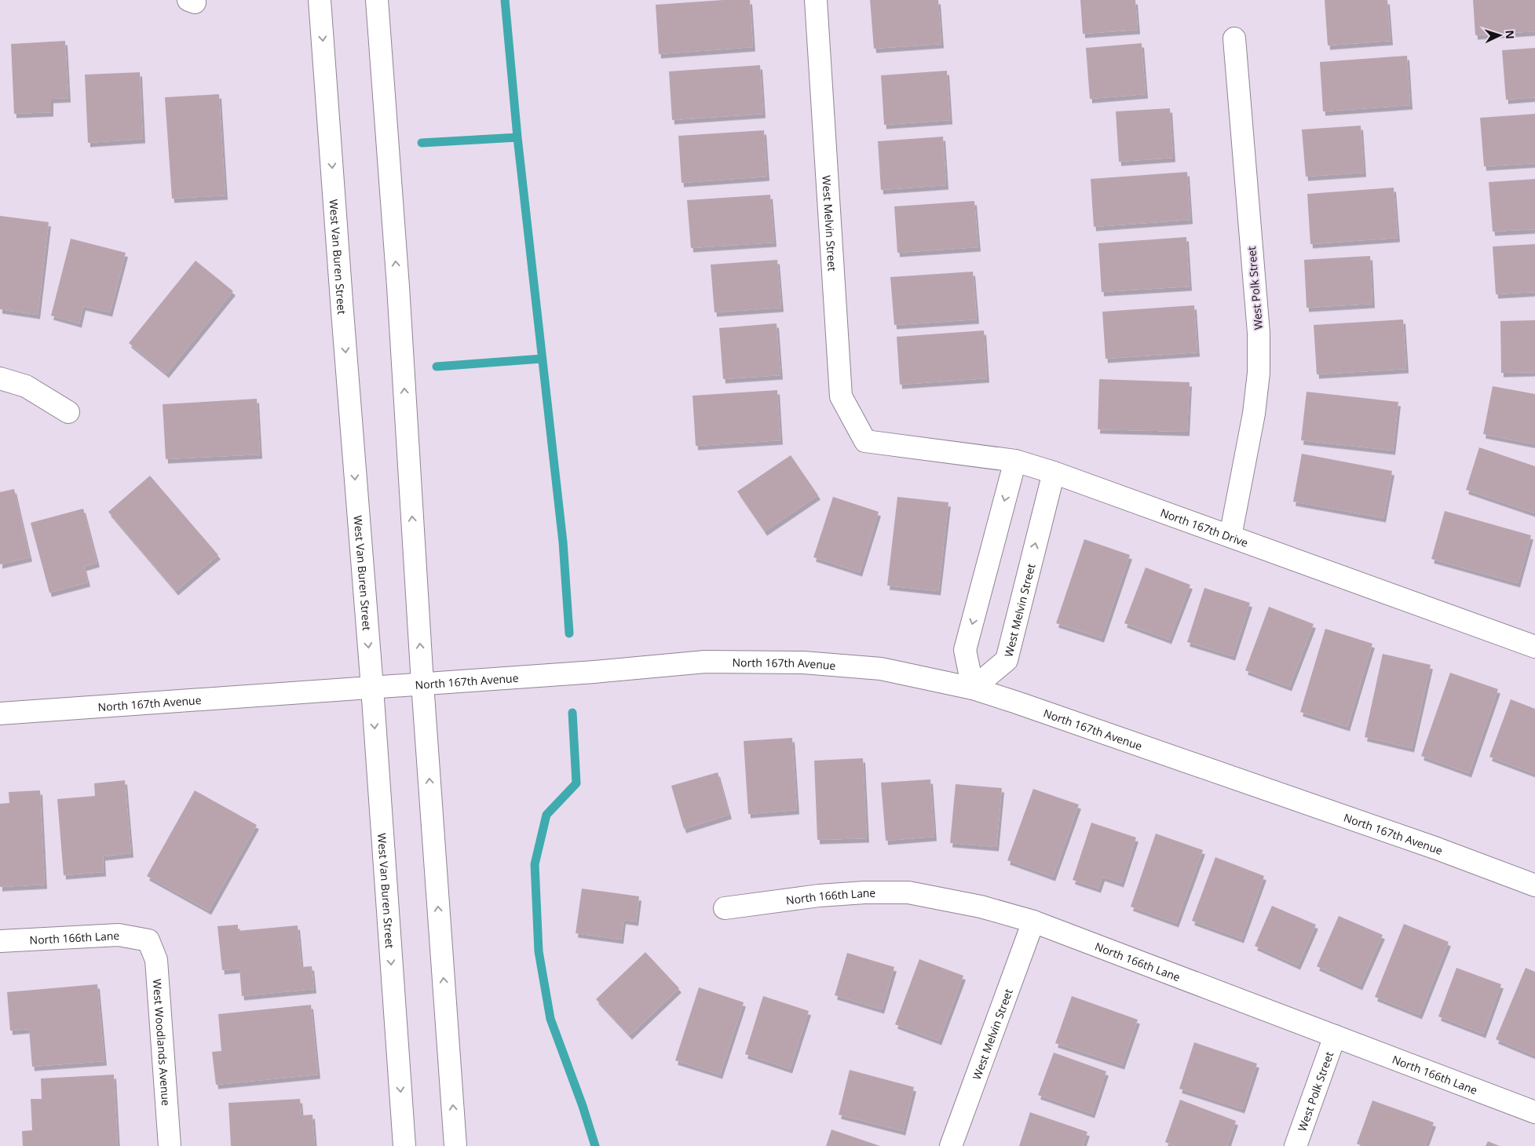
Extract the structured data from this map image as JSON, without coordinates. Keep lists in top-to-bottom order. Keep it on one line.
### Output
{"streets":{"street":["West Melvin Street","West Van Buren Street","West Polk Street","North 167th Drive","North 167th Avenue","North 166th Lane","West Woodlands Avenue"]},"crossings":[["West Melvin Street","North 167th Drive"],["West Melvin Street","North 167th Avenue"],["West Melvin Street","North 166th Lane"],["West Van Buren Street","North 167th Avenue"],["West Polk Street","North 167th Drive"],["West Polk Street","North 166th Lane"],["North 166th Lane","West Woodlands Avenue"]],"north":"right"}
